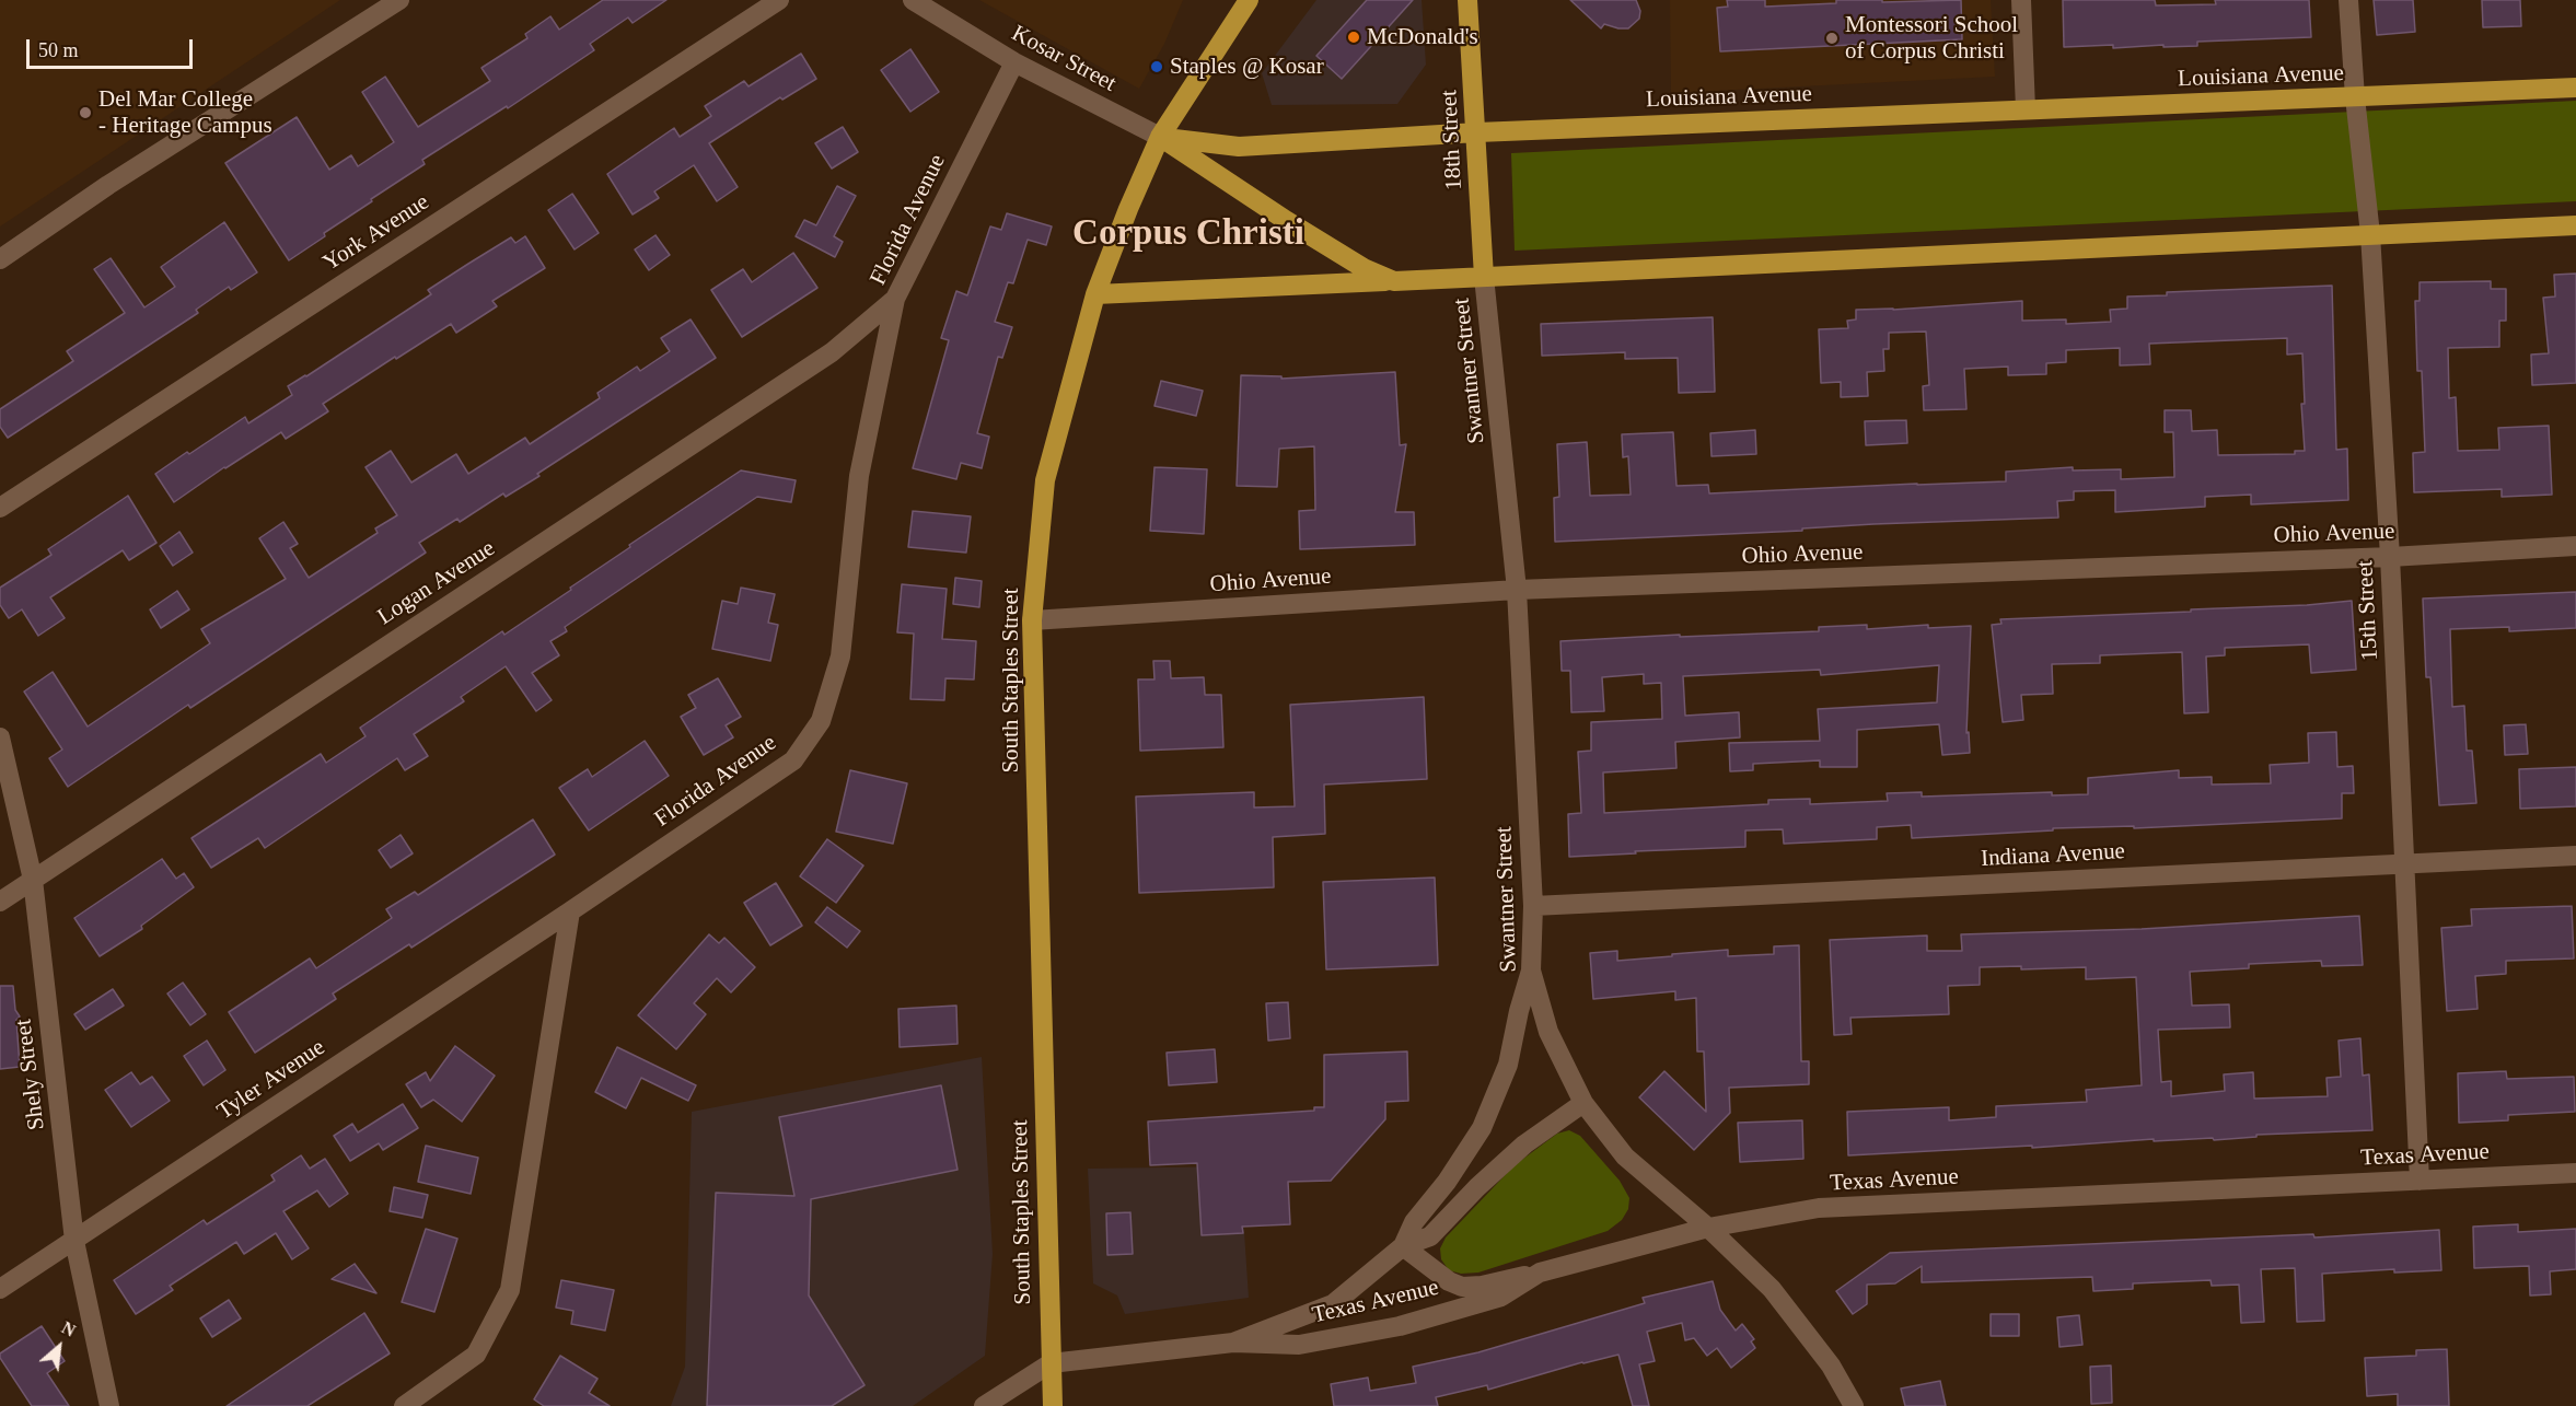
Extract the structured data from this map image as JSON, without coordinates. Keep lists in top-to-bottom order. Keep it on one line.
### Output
{"streets":{"main road":["Louisiana Avenue","18th Street","South Staples Street"],"street":["Kosar Street","Florida Avenue","York Avenue","Swantner Street","Ohio Avenue","Logan Avenue","15th Street","Indiana Avenue","Shely Street","Tyler Avenue","Texas Avenue"]},"crossings":[["Kosar Street","Louisiana Avenue"],["Kosar Street","Florida Avenue"],["Kosar Street","South Staples Street"],["Louisiana Avenue","18th Street"],["Louisiana Avenue","15th Street"],["Louisiana Avenue","South Staples Street"],["18th Street","Swantner Street"],["Florida Avenue","Logan Avenue"],["Florida Avenue","Tyler Avenue"],["Swantner Street","Ohio Avenue"],["Swantner Street","Indiana Avenue"],["Swantner Street","Texas Avenue"],["Ohio Avenue","15th Street"],["Ohio Avenue","South Staples Street"],["Logan Avenue","Shely Street"],["15th Street","Indiana Avenue"],["15th Street","Texas Avenue"],["South Staples Street","Texas Avenue"],["Shely Street","Tyler Avenue"]],"districts":["Corpus Christi"],"places":["McDonald's","Montessori School of Corpus Christi","Staples @ Kosar","Del Mar College - Heritage Campus"],"scale_bar":"50 m","north":"top right"}
